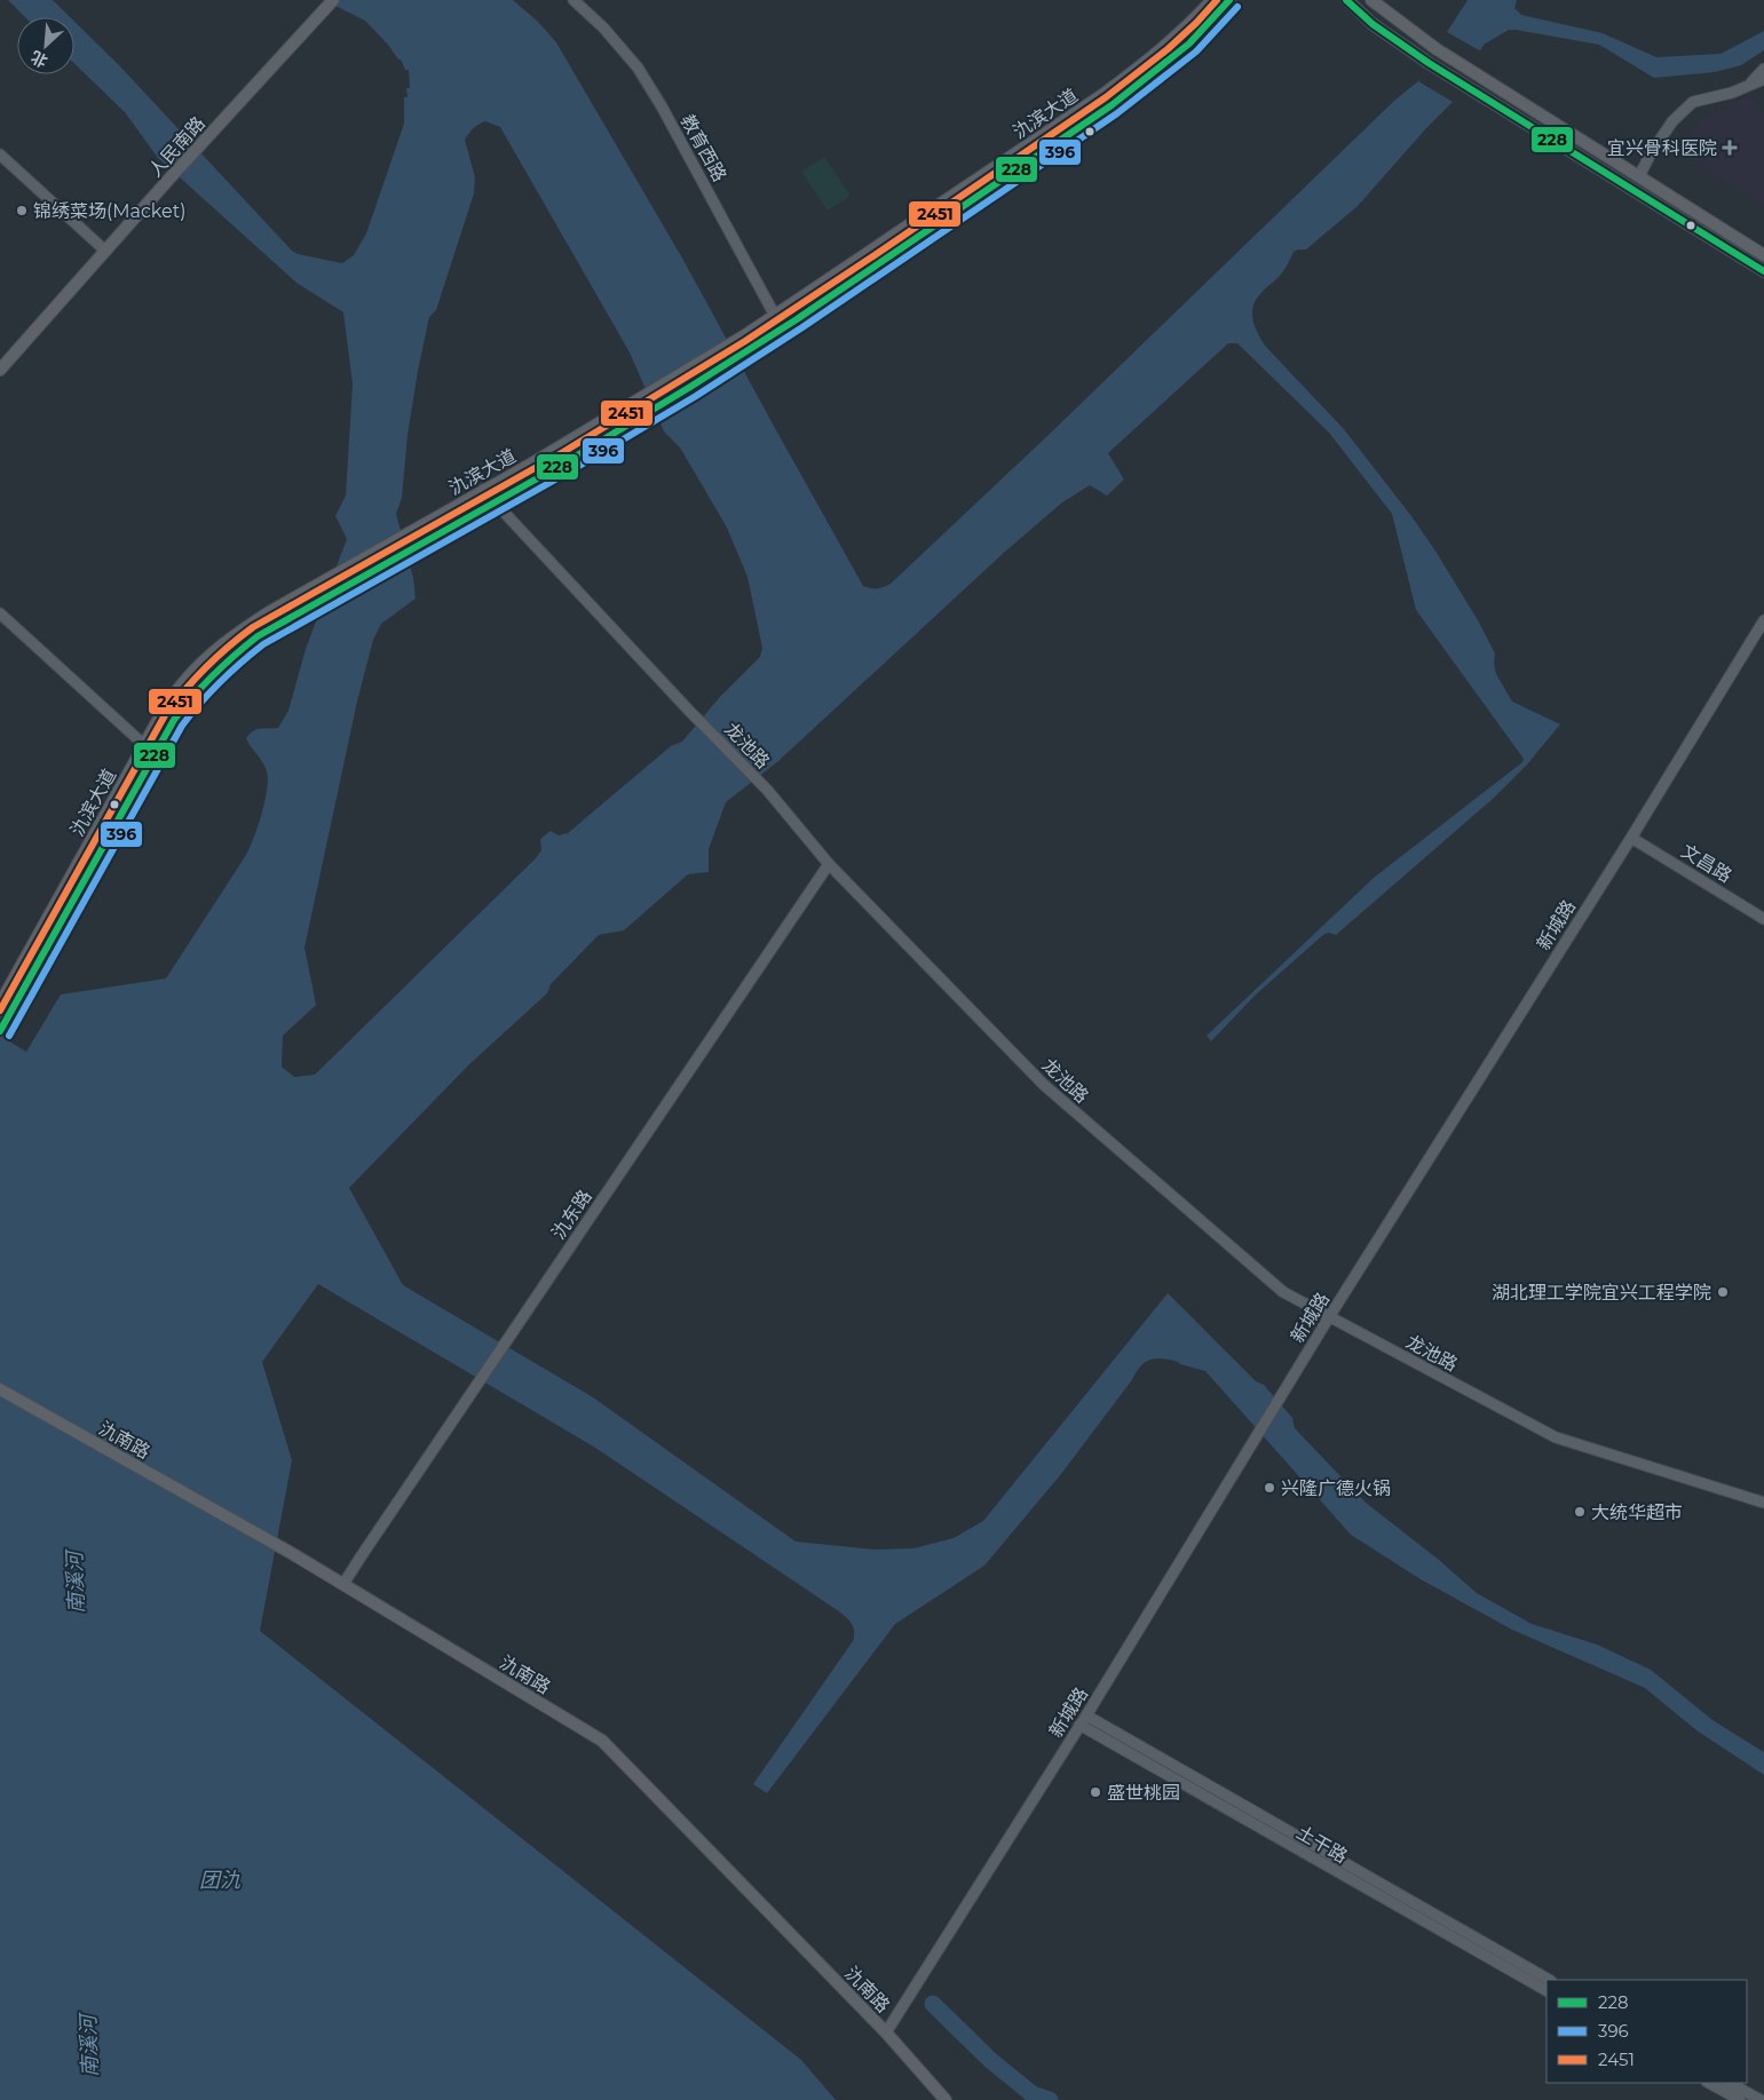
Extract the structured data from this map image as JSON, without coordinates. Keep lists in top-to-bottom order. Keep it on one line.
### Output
{"streets":{"main road":["氿滨大道","人民南路","氿南路"],"street":["教育西路","龙池路","文昌路","新城路","氿东路","土干路"]},"crossings":[["氿滨大道","教育西路"],["氿滨大道","龙池路"],["龙池路","新城路"],["龙池路","氿东路"],["文昌路","新城路"],["新城路","氿南路"],["新城路","土干路"],["氿东路","氿南路"]],"water":["南溪河","团氿"],"places":{"health":["宜兴骨科医院"],"other":["锦绣菜场(Macket)","湖北理工学院宜兴工程学院","兴隆广德火锅","大统华超市","盛世桃园"]},"lines":["transit line 228","transit line 2451","transit line 396"],"legend":["228","396","2451"],"north":"bottom left"}
